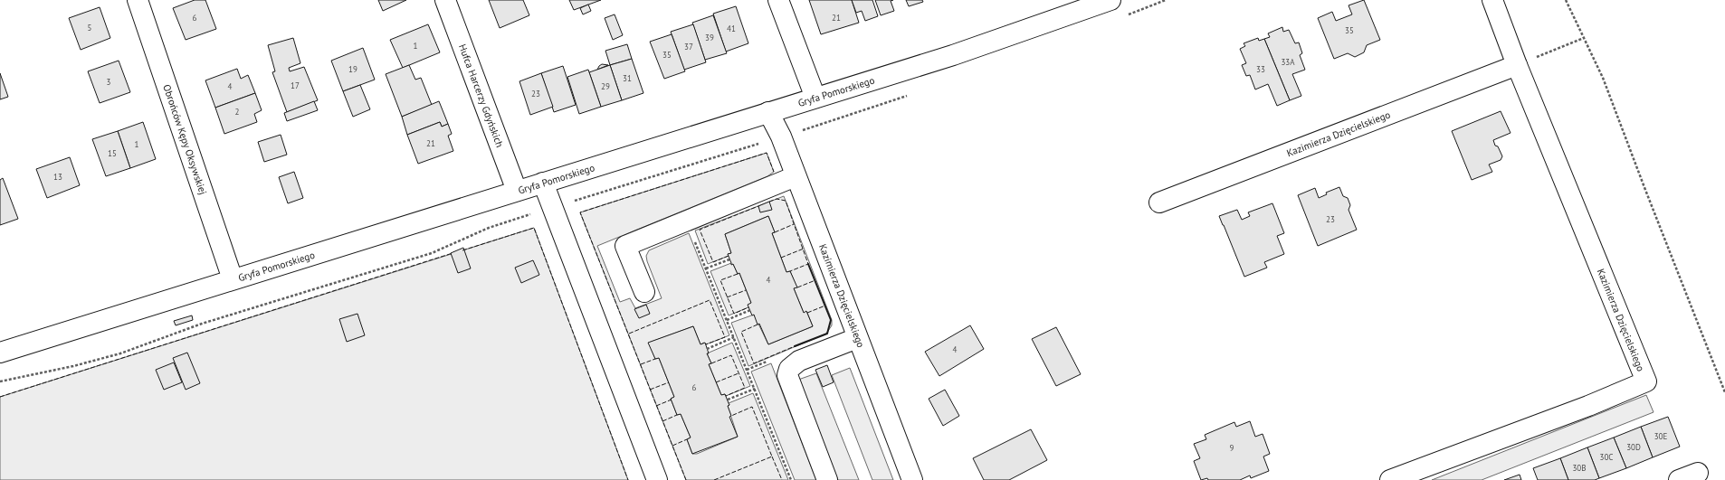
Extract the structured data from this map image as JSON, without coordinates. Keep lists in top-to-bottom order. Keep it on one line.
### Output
{"streets":{"street":["Gryfa Pomorskiego","Hufca Harcerzy Gdyńskich","Kazimierza Dzięcielskiego","Obrońców Kępy Oksywskiej"]},"crossings":[["Gryfa Pomorskiego","Hufca Harcerzy Gdyńskich"],["Gryfa Pomorskiego","Kazimierza Dzięcielskiego"],["Gryfa Pomorskiego","Obrońców Kępy Oksywskiej"]],"house_numbers":["6","21","5","41","35","39","1","37","35","33A","19","33","31","3","17","4","29","23","2","21","1","15","13","23","4","4","6","30E","30D","9","30C","30B"]}
